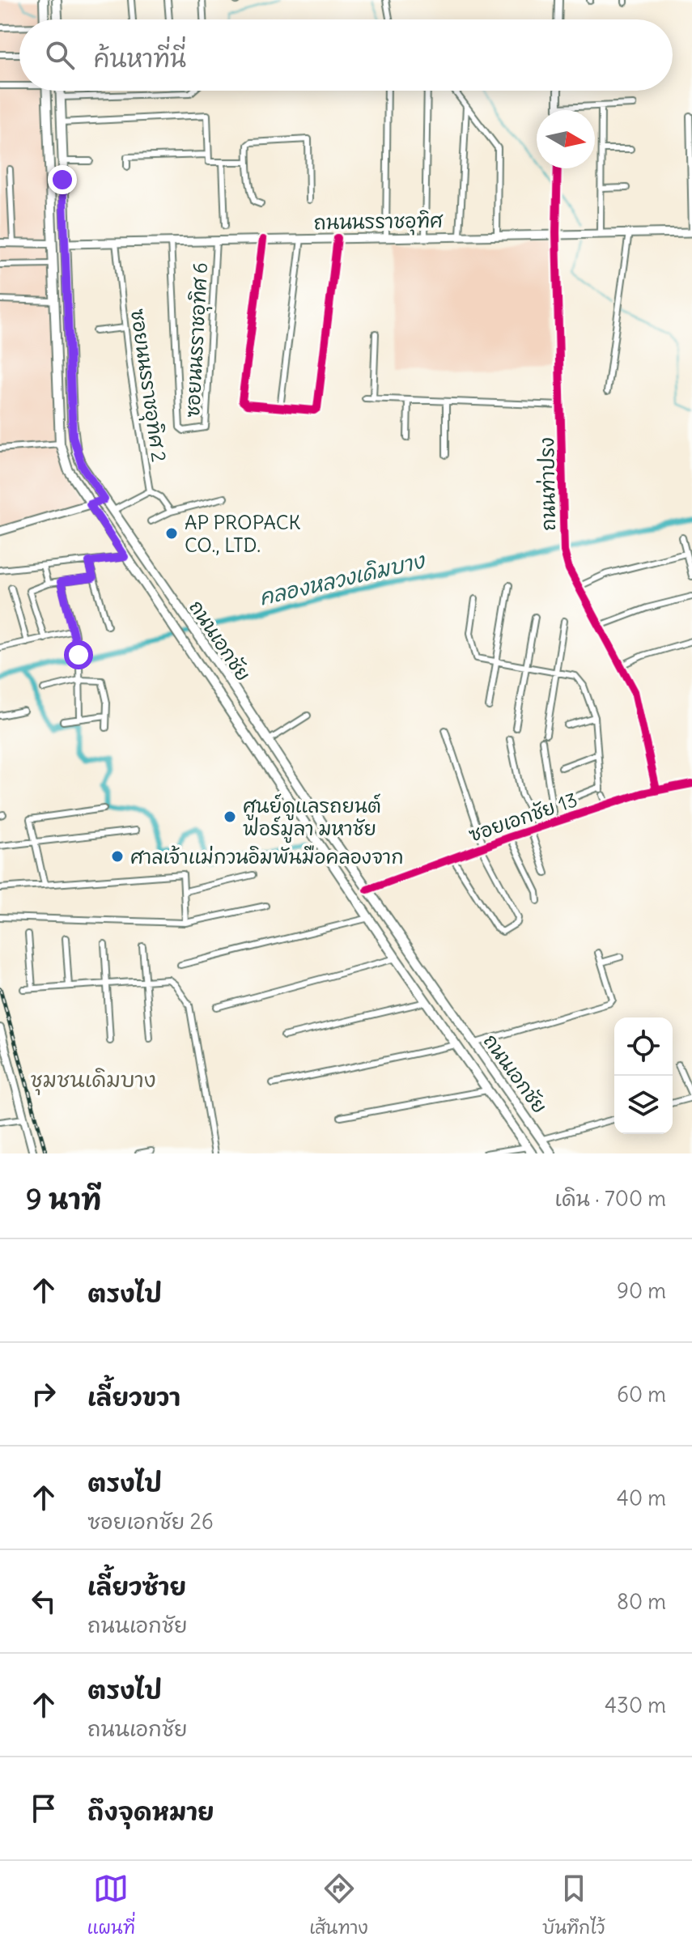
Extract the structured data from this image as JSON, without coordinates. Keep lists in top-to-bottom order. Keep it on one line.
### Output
{"streets":{"main road":["ถนนนรราชอุทิศ","ถนนเอกชัย"],"street":["ซอยนนรราชอุทิศ 6","ซอยนนรราชอุทิศ 2","ถนนท่าปรง","ซอยเอกชัย 13"]},"crossings":[["ถนนนรราชอุทิศ","ซอยนนรราชอุทิศ 6"],["ถนนนรราชอุทิศ","ซอยนนรราชอุทิศ 2"],["ถนนนรราชอุทิศ","ถนนท่าปรง"],["ถนนนรราชอุทิศ","ถนนเอกชัย"],["ซอยนนรราชอุทิศ 2","ถนนเอกชัย"],["ถนนท่าปรง","ซอยเอกชัย 13"],["ถนนเอกชัย","ซอยเอกชัย 13"]],"districts":["ชุมชนเดิมบาง"],"water":["คลองหลวงเดิมบาง"],"places":["AP PROPACK CO., LTD.","ศูนย์ดูแลรถยนต์ ฟอร์มูลา มหาชัย","ศาลเจ้าแม่กวนอิมพันมือคลองจาก"],"north":"right","page":{"search":"ค้นหาที่นี่","heading":["9 นาที","เดิน · 700 m"],"list":[["ตรงไป","90 m"],["เลี้ยวขวา","60 m"],["ตรงไป","ซอยเอกชัย 26","40 m"],["เลี้ยวซ้าย","ถนนเอกชัย","80 m"],["ตรงไป","ถนนเอกชัย","430 m"],"ถึงจุดหมาย"],"nav":["แผนที่","เส้นทาง","บันทึกไว้"]}}
